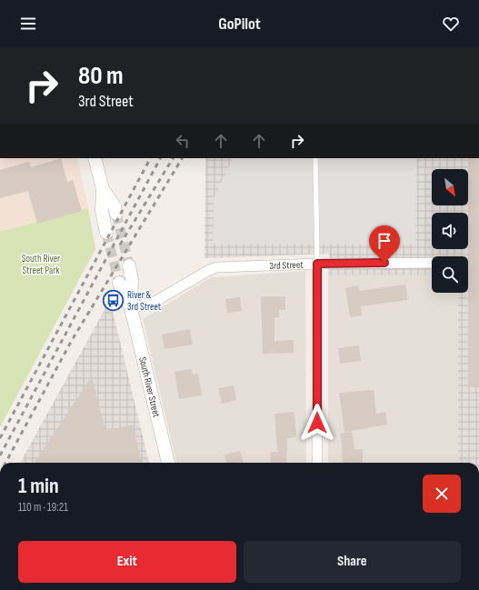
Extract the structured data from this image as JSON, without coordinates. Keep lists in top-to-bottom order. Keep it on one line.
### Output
{"streets":{"street":["3rd Street","South River Street"]},"crossings":[["3rd Street","South River Street"]],"parks":["South River Street Park"],"places":{"bus stop":["River & 3rd Street"]},"north":"bottom right","page":{"header":"GoPilot","turn":["80 m","3rd Street"],"heading":["1 min","110 m · 19:21"],"buttons":["Exit","Share"]}}
